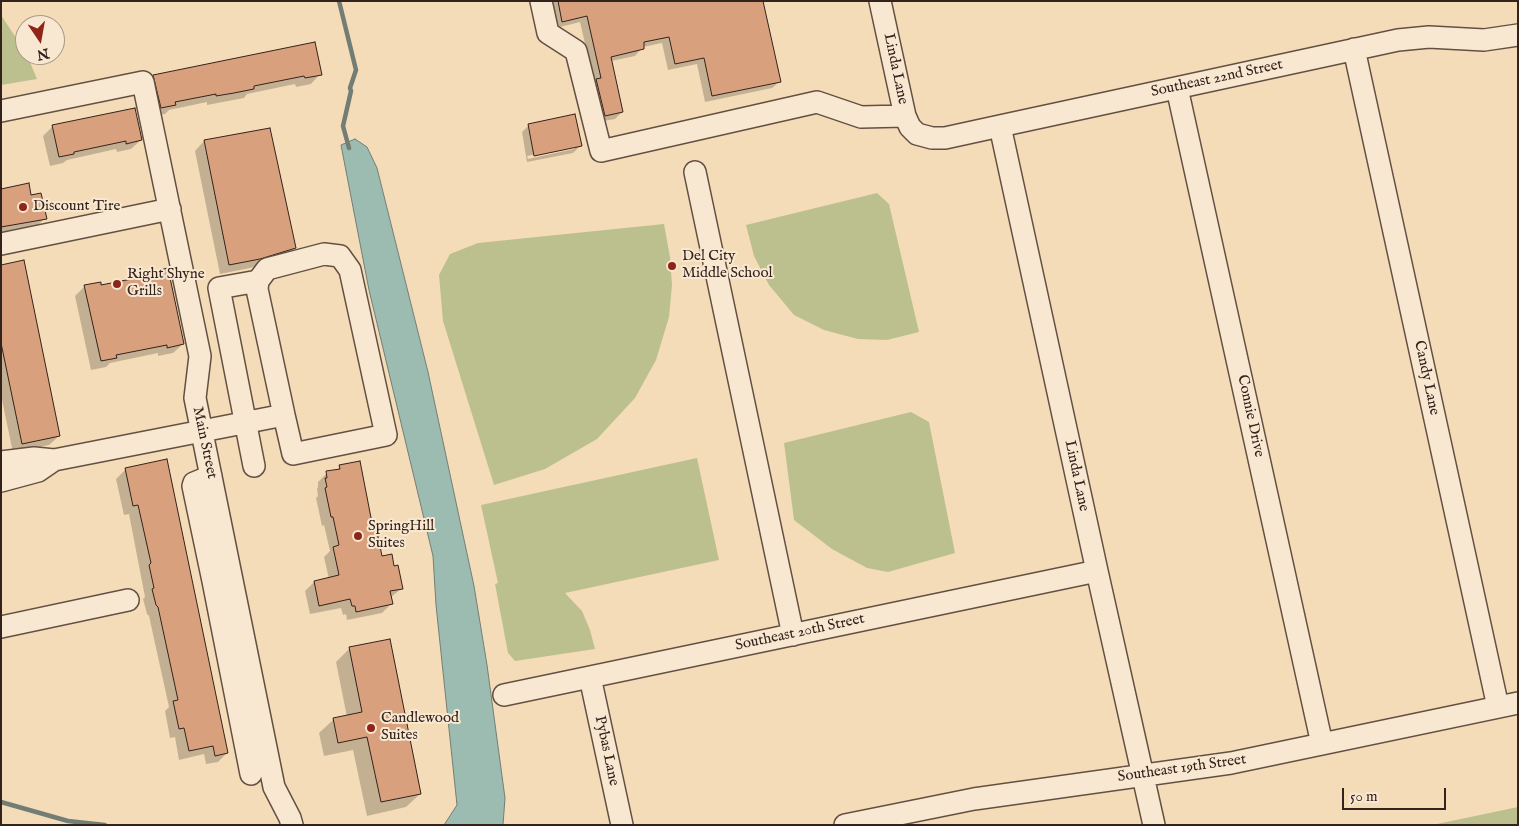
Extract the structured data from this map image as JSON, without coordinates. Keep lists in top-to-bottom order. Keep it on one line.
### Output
{"streets":{"street":["Linda Lane","Southeast 22nd Street","Candy Lane","Connie Drive","Main Street","Southeast 20th Street","Pybas Lane","Southeast 19th Street"]},"crossings":[["Linda Lane","Southeast 22nd Street"],["Linda Lane","Southeast 20th Street"],["Linda Lane","Southeast 19th Street"],["Southeast 22nd Street","Candy Lane"],["Southeast 22nd Street","Connie Drive"],["Candy Lane","Southeast 19th Street"],["Connie Drive","Southeast 19th Street"],["Southeast 20th Street","Pybas Lane"]],"places":["Discount Tire","Del City Middle School","Right Shyne Grills","SpringHill Suites","Candlewood Suites"],"scale_bar":"50 m","north":"bottom"}
